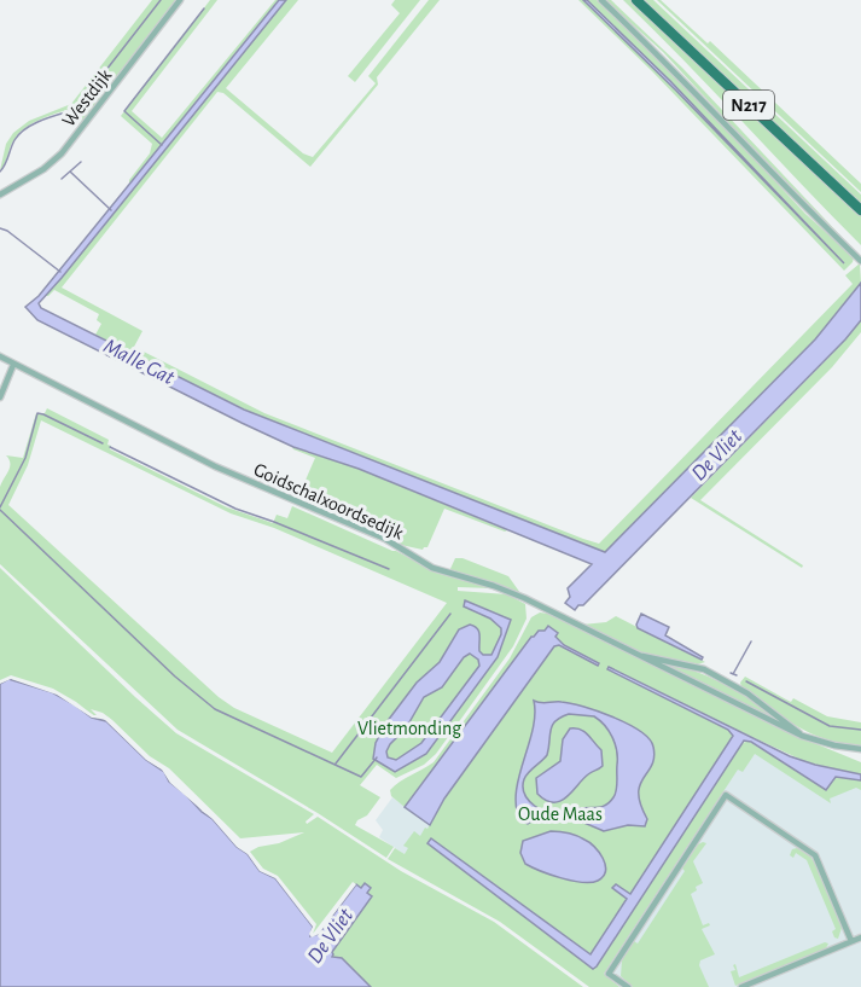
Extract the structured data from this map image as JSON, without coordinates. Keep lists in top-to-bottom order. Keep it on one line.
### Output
{"streets":{"main road":["N217"],"street":["Westdijk","Goidschalxoordsedijk"]},"water":["Malle Gat","De Vliet"],"parks":["Vlietmonding","Oude Maas"]}
